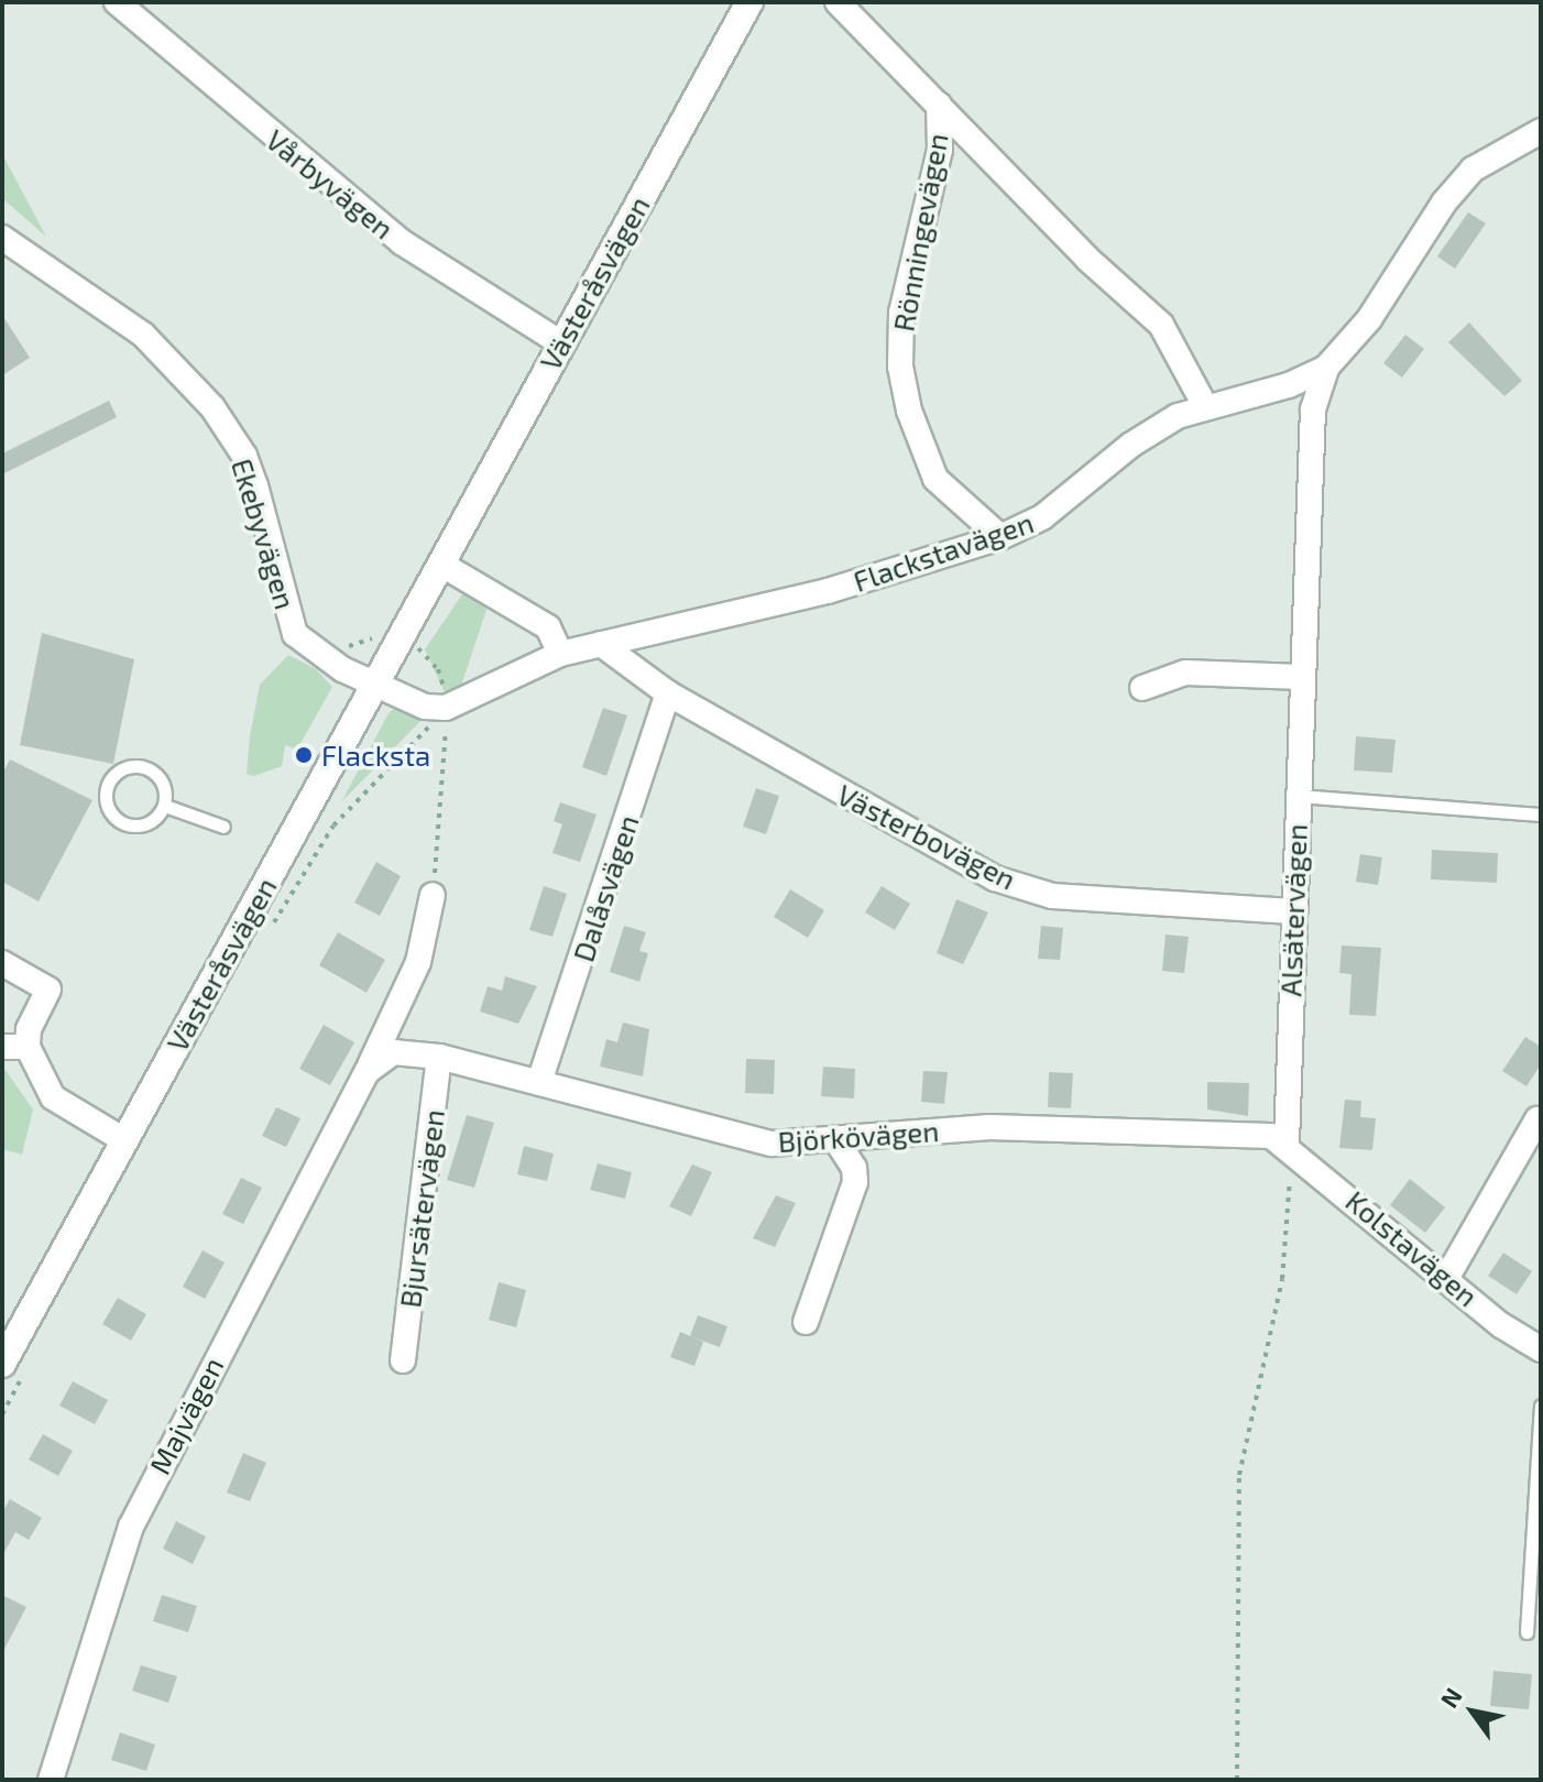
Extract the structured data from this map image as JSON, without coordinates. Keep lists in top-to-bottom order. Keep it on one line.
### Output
{"streets":{"street":["Vårbyvägen","Rönningevägen","Västeråsvägen","Ekebyvägen","Flackstavägen","Västerbovägen","Dalåsvägen","Alsätervägen","Björkövägen","Bjursätervägen","Kolstavägen","Majvägen"]},"crossings":[["Vårbyvägen","Västeråsvägen"],["Rönningevägen","Flackstavägen"],["Västeråsvägen","Ekebyvägen"],["Flackstavägen","Västerbovägen"],["Flackstavägen","Alsätervägen"],["Västerbovägen","Dalåsvägen"],["Västerbovägen","Alsätervägen"],["Dalåsvägen","Björkövägen"],["Alsätervägen","Björkövägen"],["Alsätervägen","Kolstavägen"],["Björkövägen","Bjursätervägen"],["Björkövägen","Kolstavägen"]],"places":["Flacksta"],"north":"top left"}
